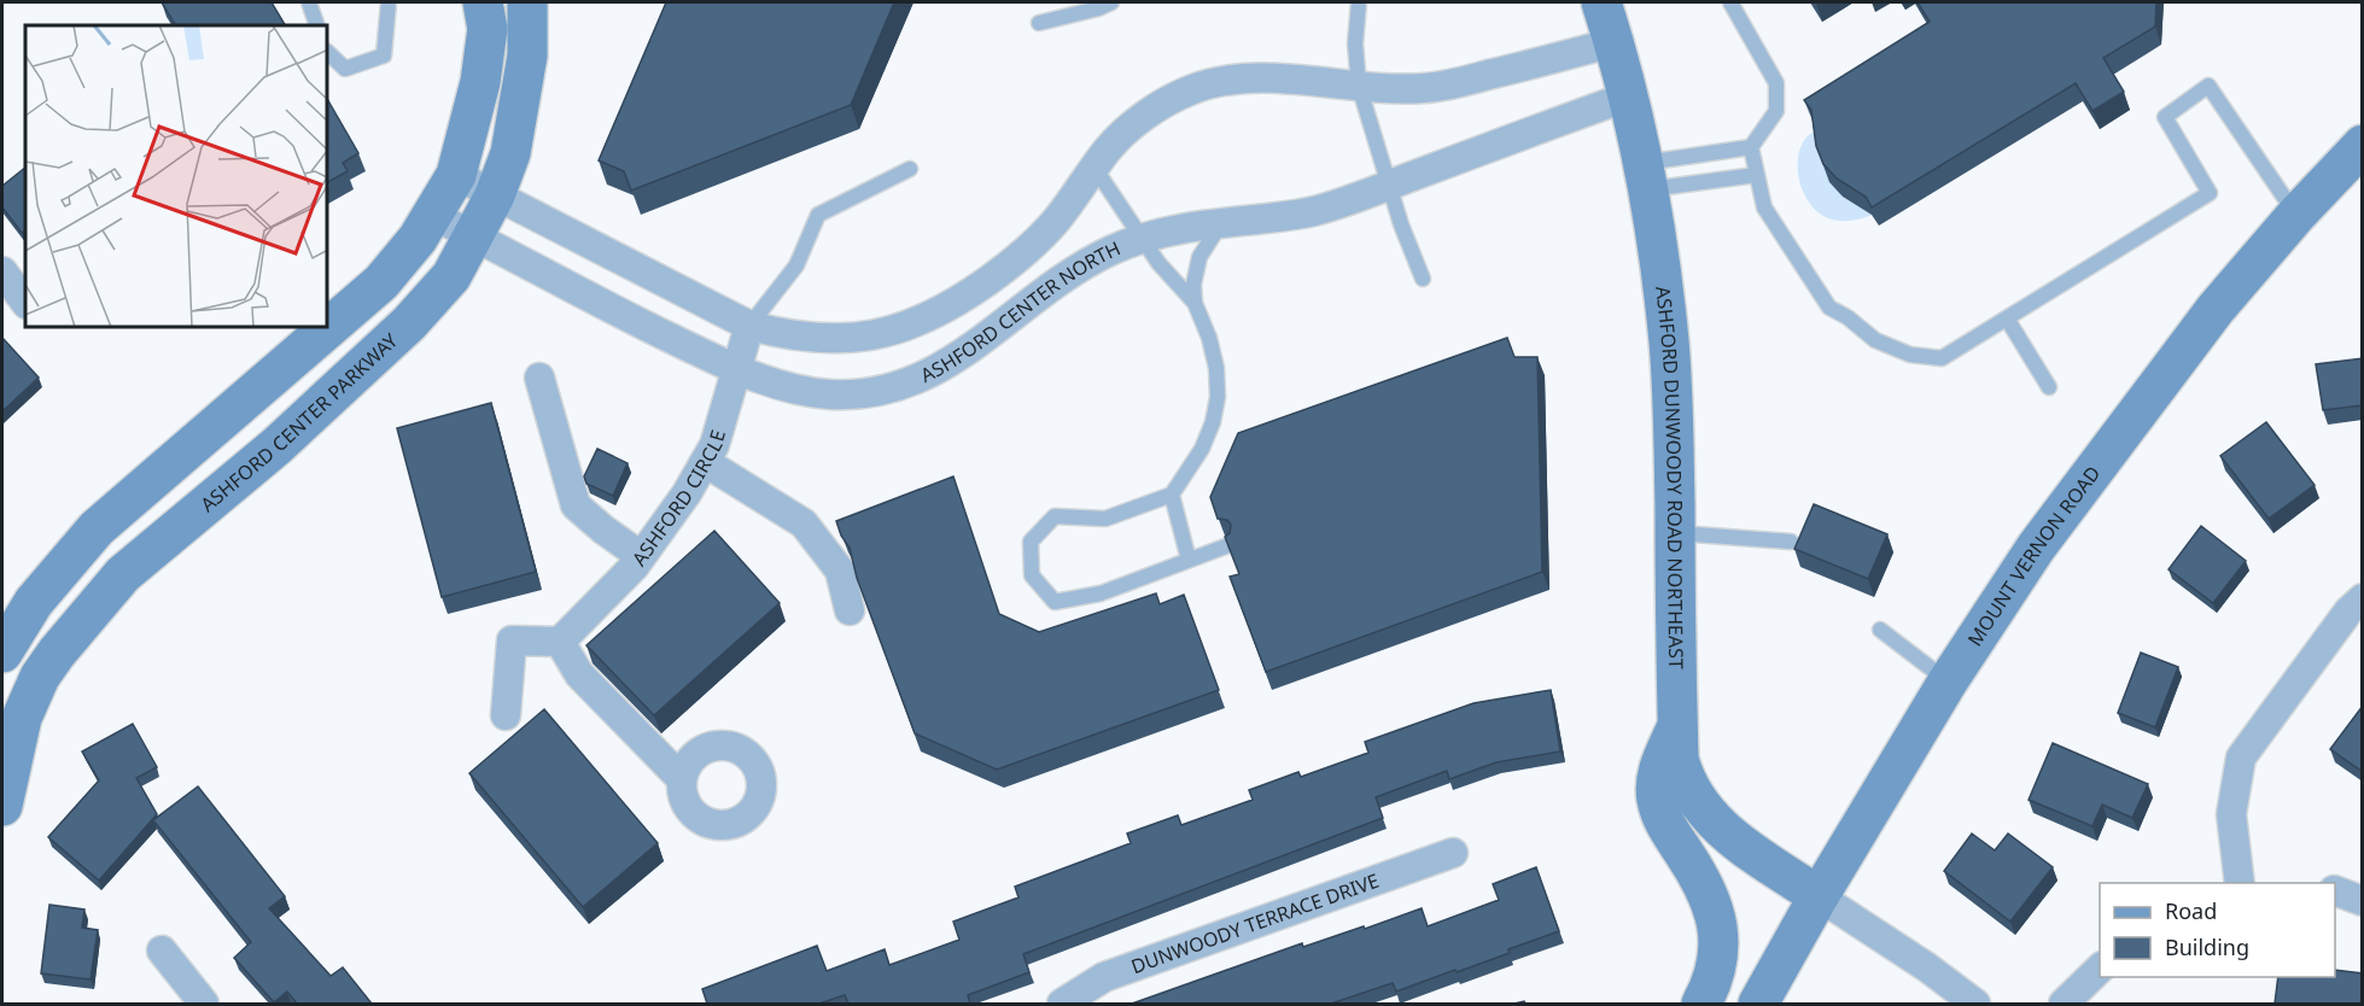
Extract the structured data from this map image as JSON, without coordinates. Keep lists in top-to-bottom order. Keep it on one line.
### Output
{"streets":{"street":["ASHFORD CENTER NORTH","ASHFORD CENTER PARKWAY","ASHFORD DUNWOODY ROAD NORTHEAST","ASHFORD CIRCLE","MOUNT VERNON ROAD","DUNWOODY TERRACE DRIVE"]},"crossings":[["ASHFORD CENTER NORTH","ASHFORD CENTER PARKWAY"],["ASHFORD CENTER NORTH","ASHFORD DUNWOODY ROAD NORTHEAST"],["ASHFORD CENTER NORTH","ASHFORD CIRCLE"],["ASHFORD DUNWOODY ROAD NORTHEAST","MOUNT VERNON ROAD"]],"legend":["Road","Building"]}
